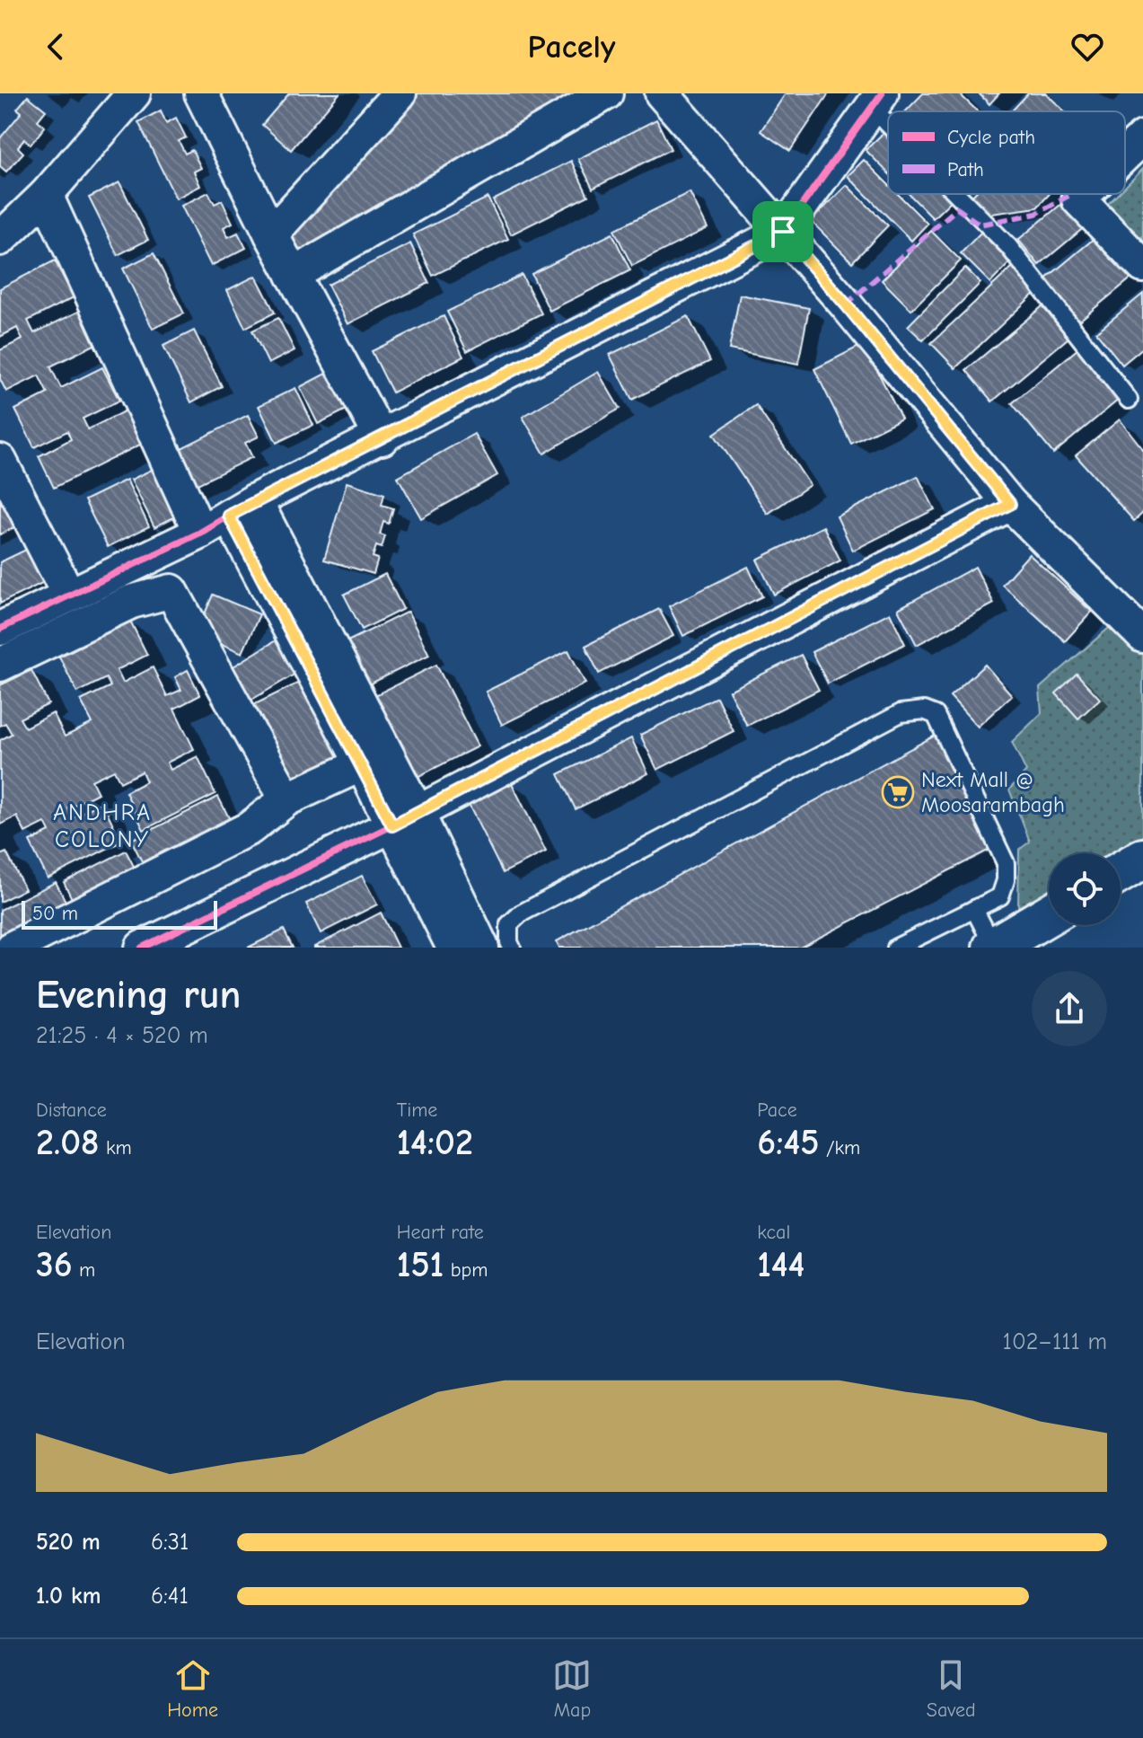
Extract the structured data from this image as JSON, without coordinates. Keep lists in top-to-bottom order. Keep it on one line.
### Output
{"districts":["ANDHRA COLONY"],"places":{"supermarket":["Next Mall @ Moosarambagh"]},"legend":["Cycle path","Path"],"scale_bar":"50 m","page":{"header":"Pacely","scale":"50 m","heading":["Evening run","21:25 · 4 × 520 m"],"stats":[["Distance","2.08 km"],["Time","14:02"],["Pace","6:45 /km"],["Elevation","36 m"],["Heart rate","151 bpm"],["kcal","144"]],"chart":["Elevation","102–111 m"],"list":[{"name":"520 m","note":"6:31"},{"name":"1.0 km","note":"6:41"}],"tabs":["Home","Map","Saved"]}}
